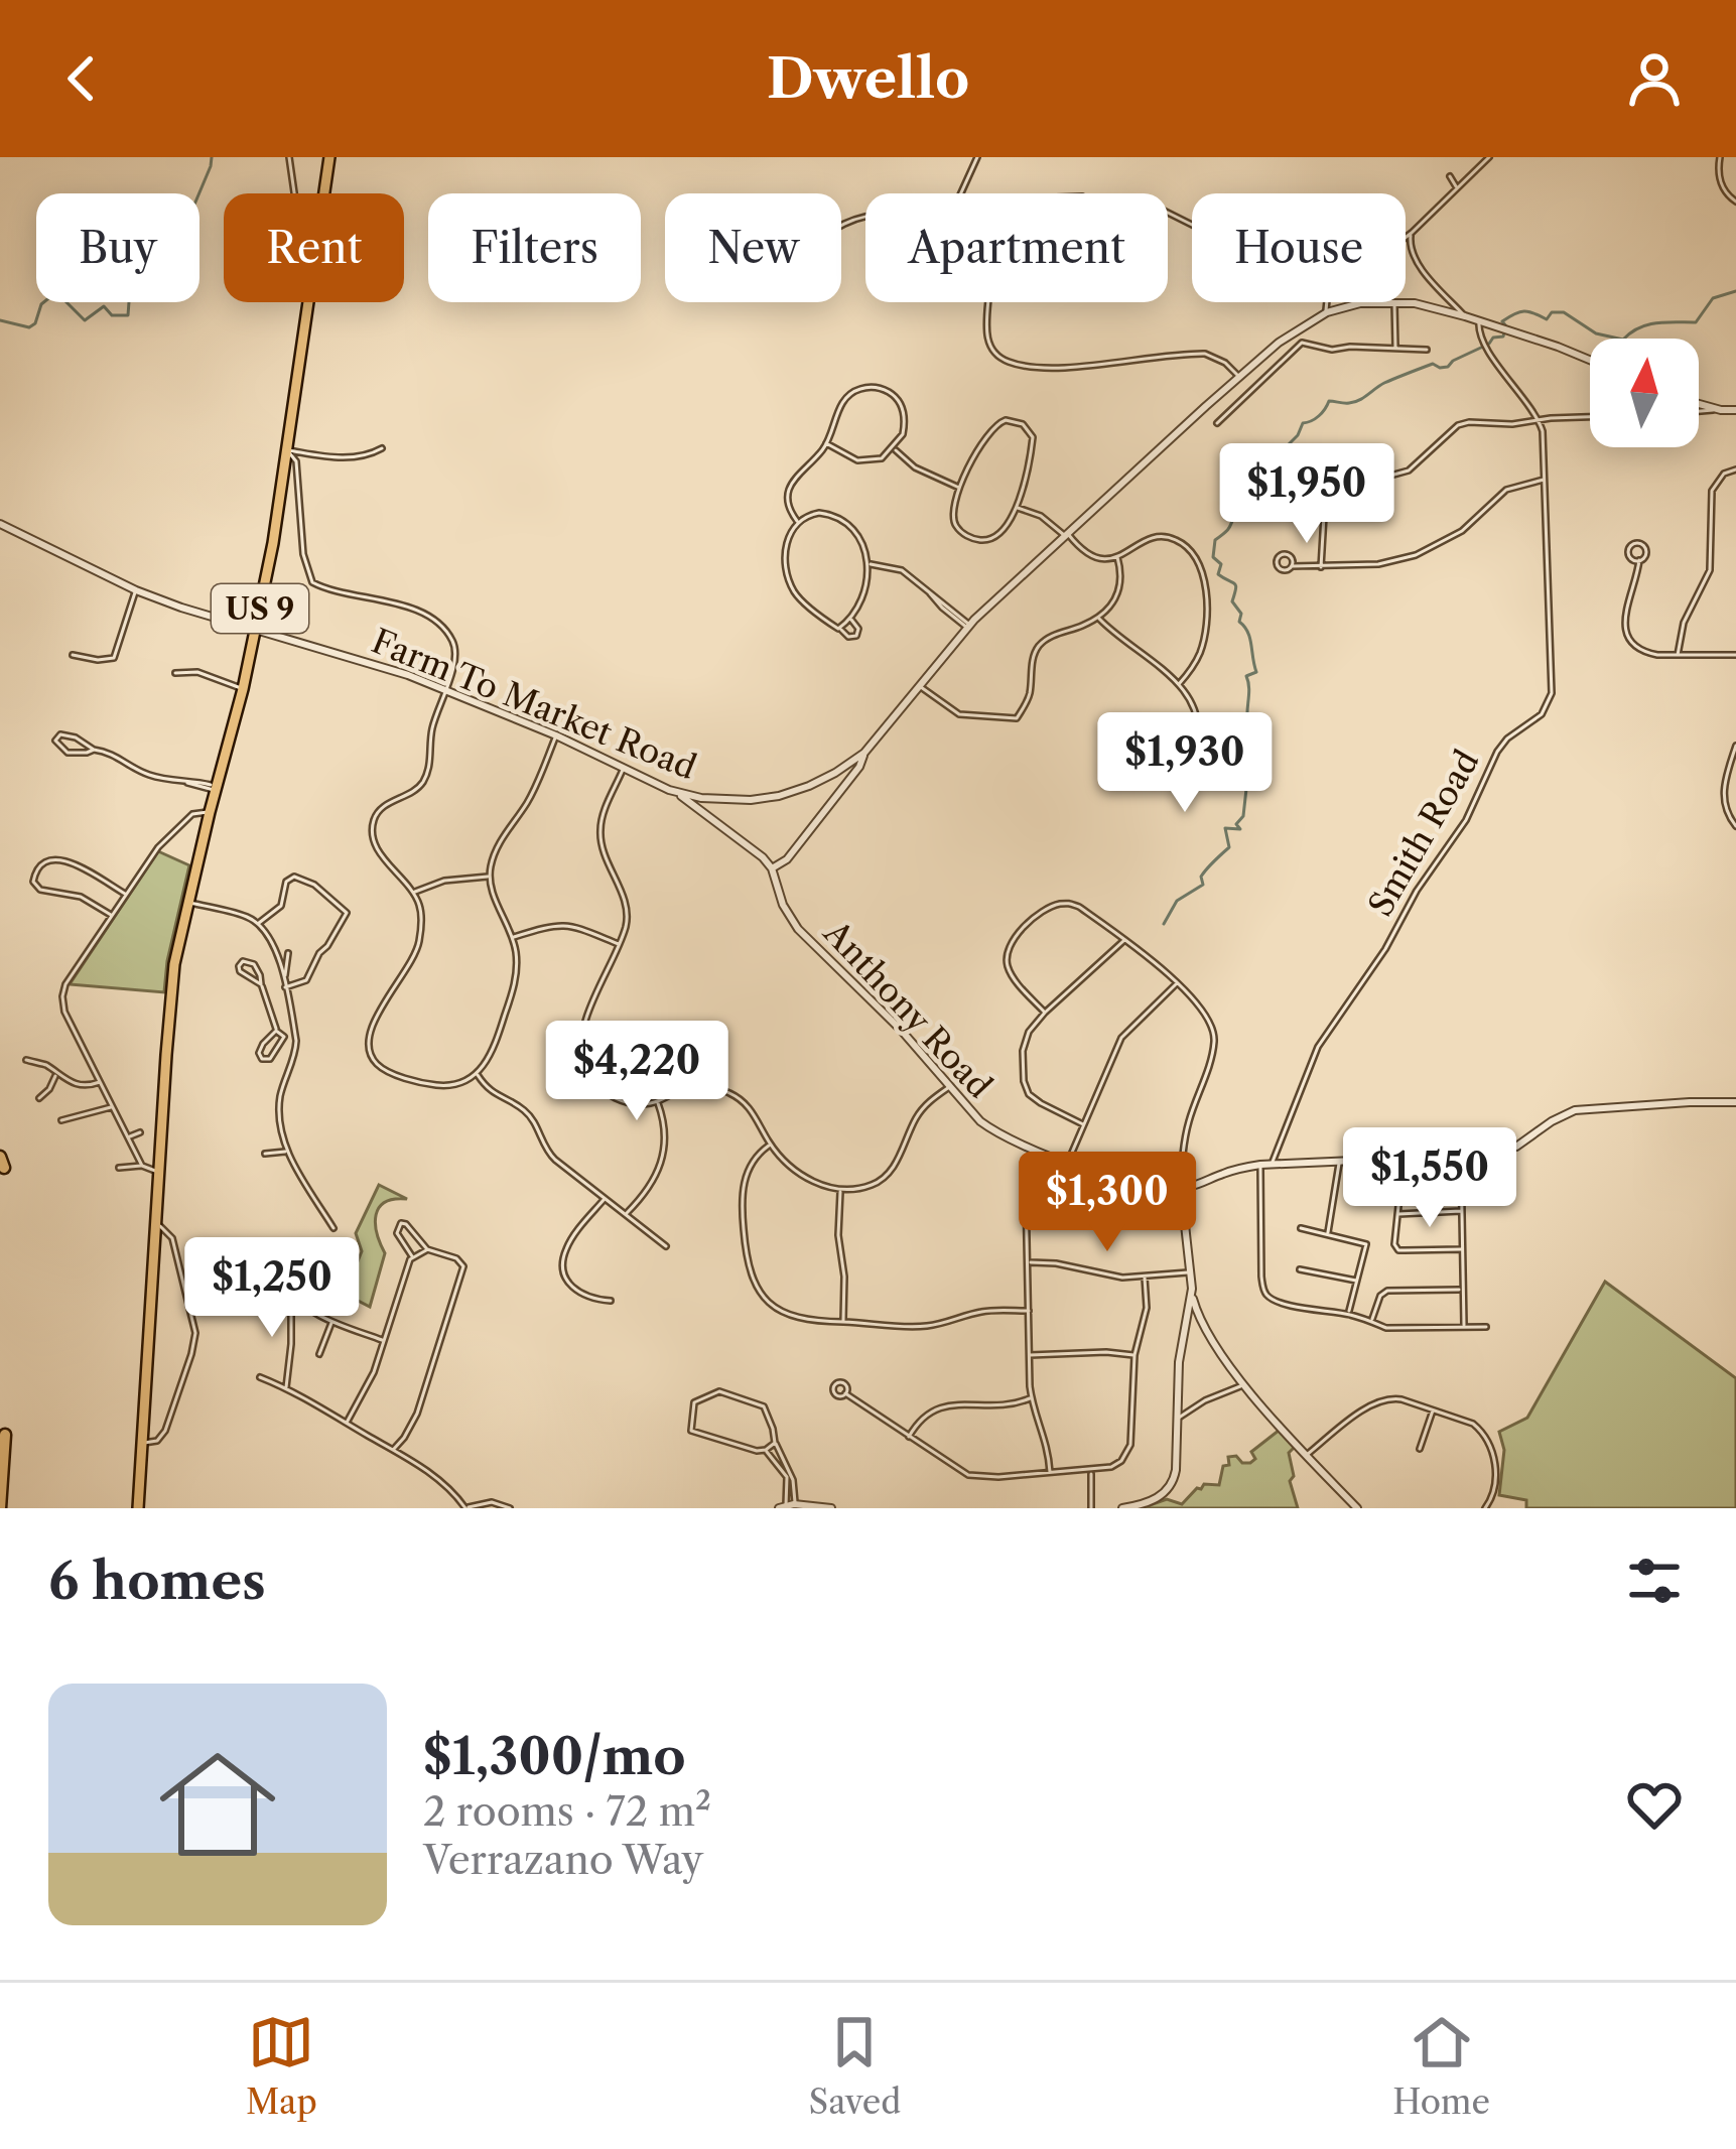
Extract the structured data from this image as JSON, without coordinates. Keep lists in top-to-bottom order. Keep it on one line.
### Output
{"streets":{"main road":["US 9"],"street":["Farm To Market Road","Smith Road","Anthony Road"]},"crossings":[["US 9","Farm To Market Road"],["Farm To Market Road","Anthony Road"]],"north":"top","page":{"header":"Dwello","chip":["Buy","Rent","Filters","New","Apartment","House"],"price":["$1,950","$1,930","$4,220","$1,550","$1,300","$1,250"],"heading":"6 homes","list":[{"name":"$1,300/mo","note":"2 rooms · 72 m² · Verrazano Way"}],"tabs":["Map","Saved","Home"]}}
